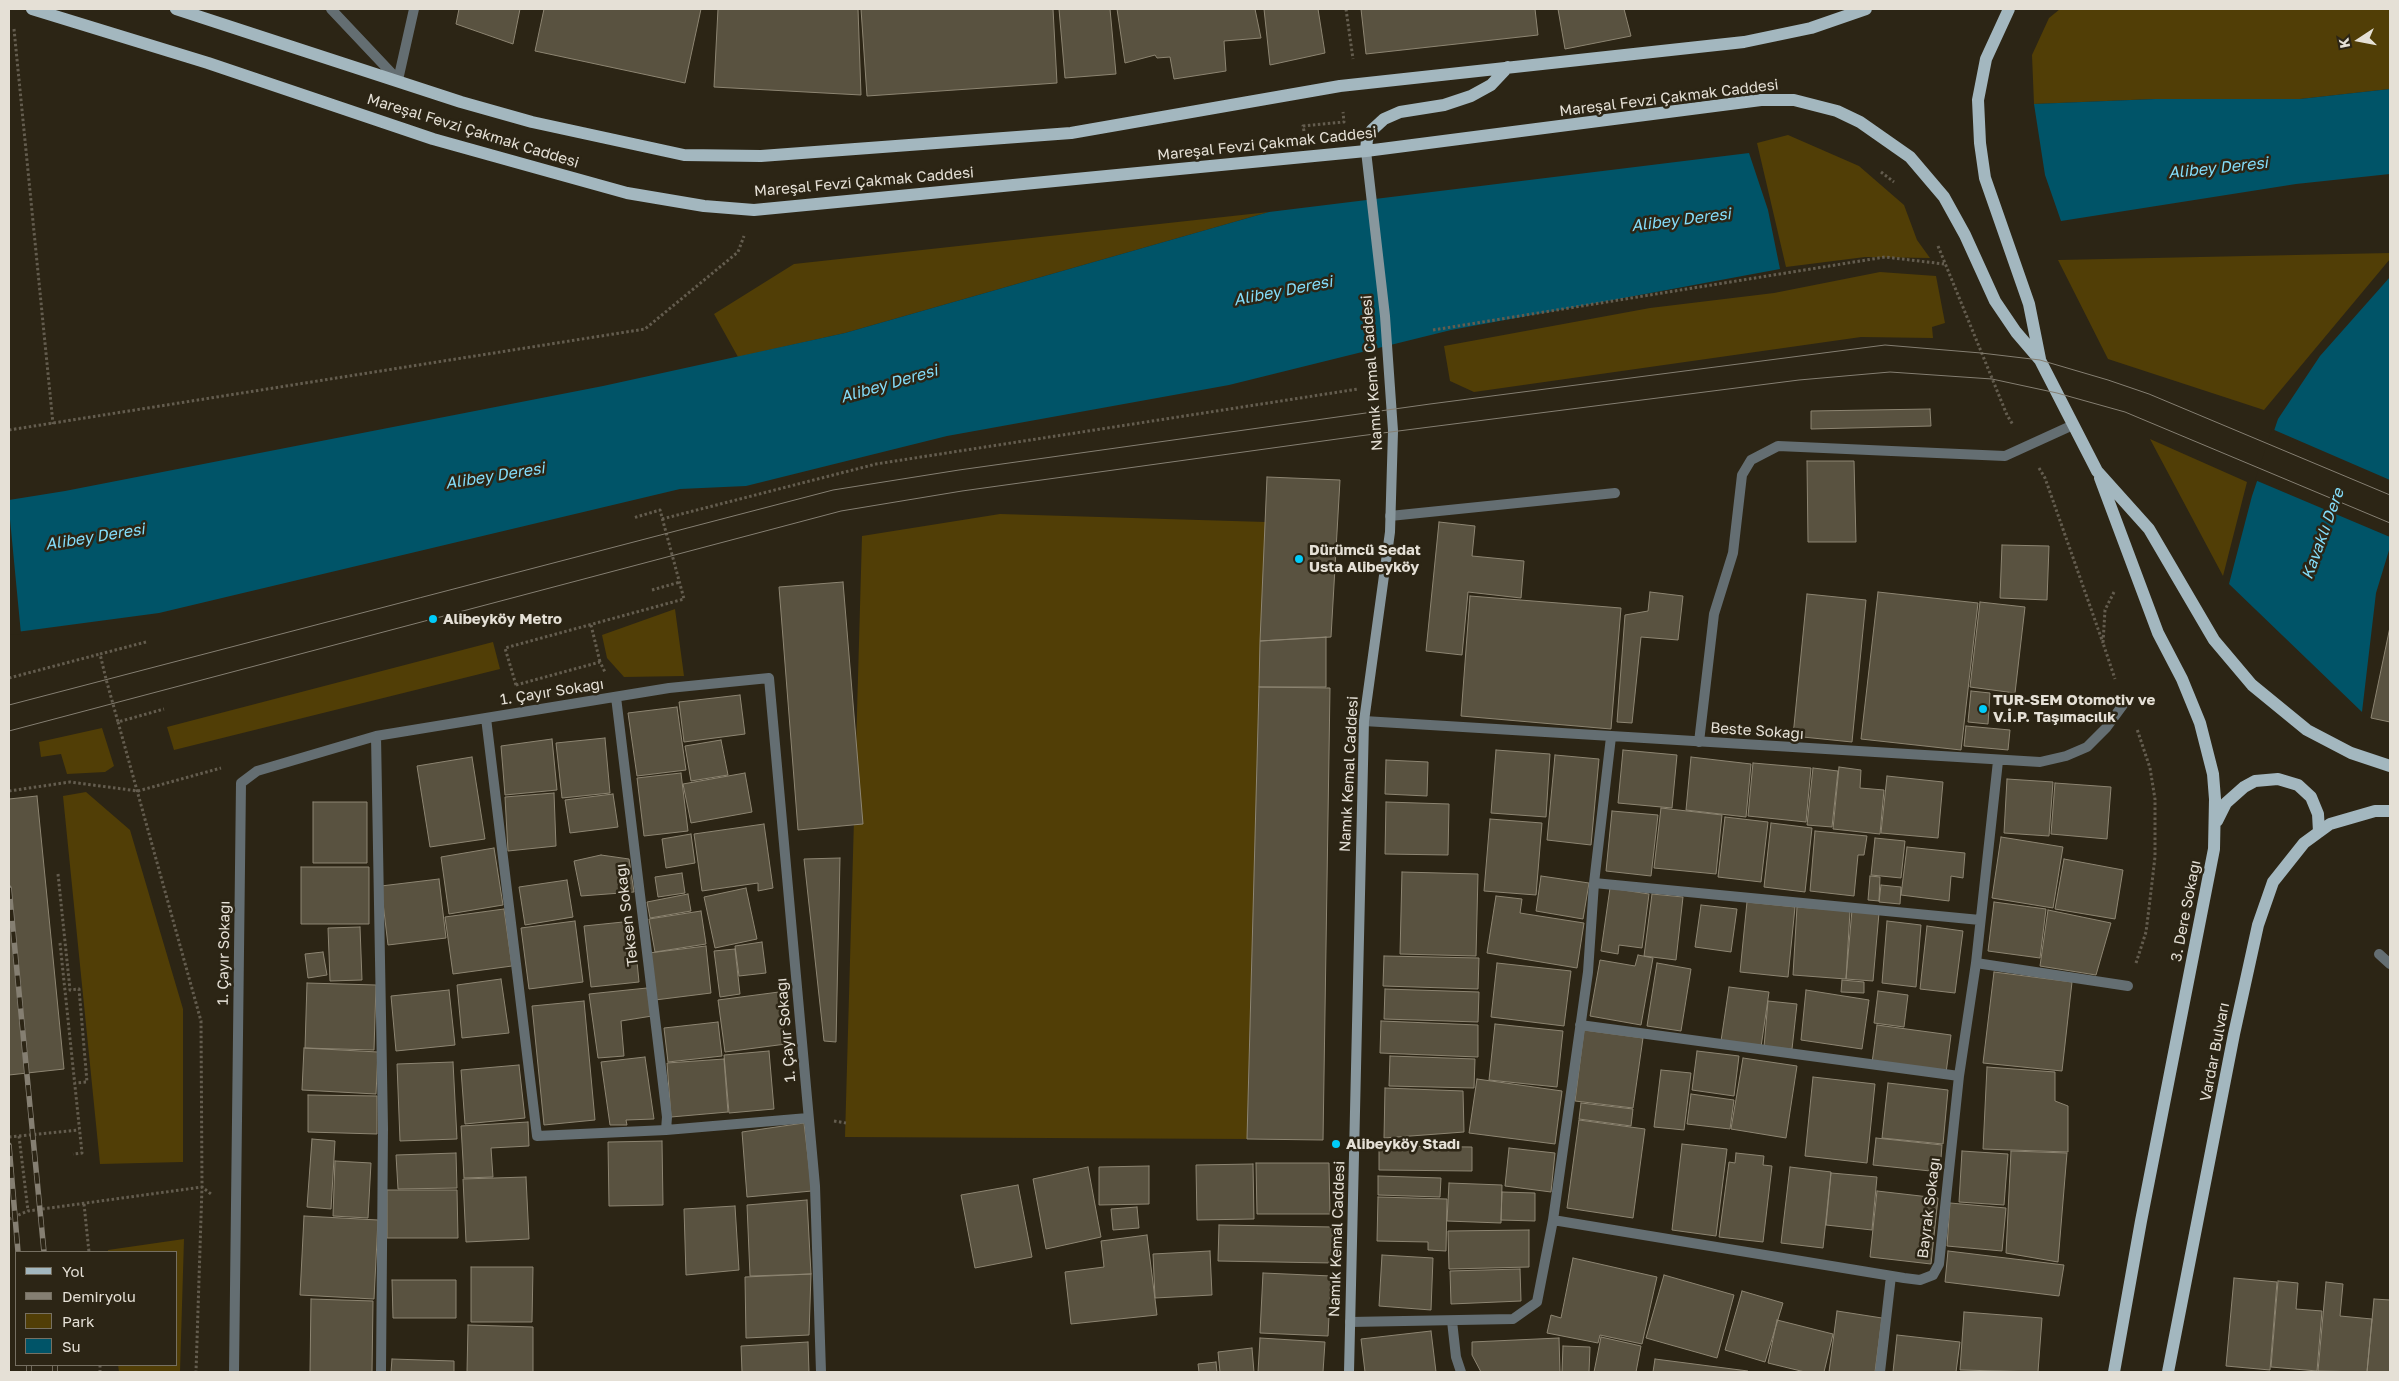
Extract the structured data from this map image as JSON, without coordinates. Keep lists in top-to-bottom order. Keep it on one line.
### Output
{"streets":{"main road":["Mareşal Fevzi Çakmak Caddesi","Namık Kemal Caddesi","3. Dere Sokağı","Vardar Bulvarı"],"street":["1. Çayır Sokağı","Beste Sokağı","Teksen Sokağı","Bayrak Sokağı"]},"crossings":[["Mareşal Fevzi Çakmak Caddesi","Namık Kemal Caddesi"],["Namık Kemal Caddesi","Beste Sokağı"],["1. Çayır Sokağı","Teksen Sokağı"],["Beste Sokağı","Bayrak Sokağı"]],"water":["Alibey Deresi","Kavaklı Dere"],"places":["Dürümcü Sedat Usta Alibeyköy","Alibeyköy Metro","TUR-SEM Otomotiv ve V.İ.P. Taşımacılık","Alibeyköy Stadı"],"legend":["Yol","Demiryolu","Park","Su"],"north":"left"}
